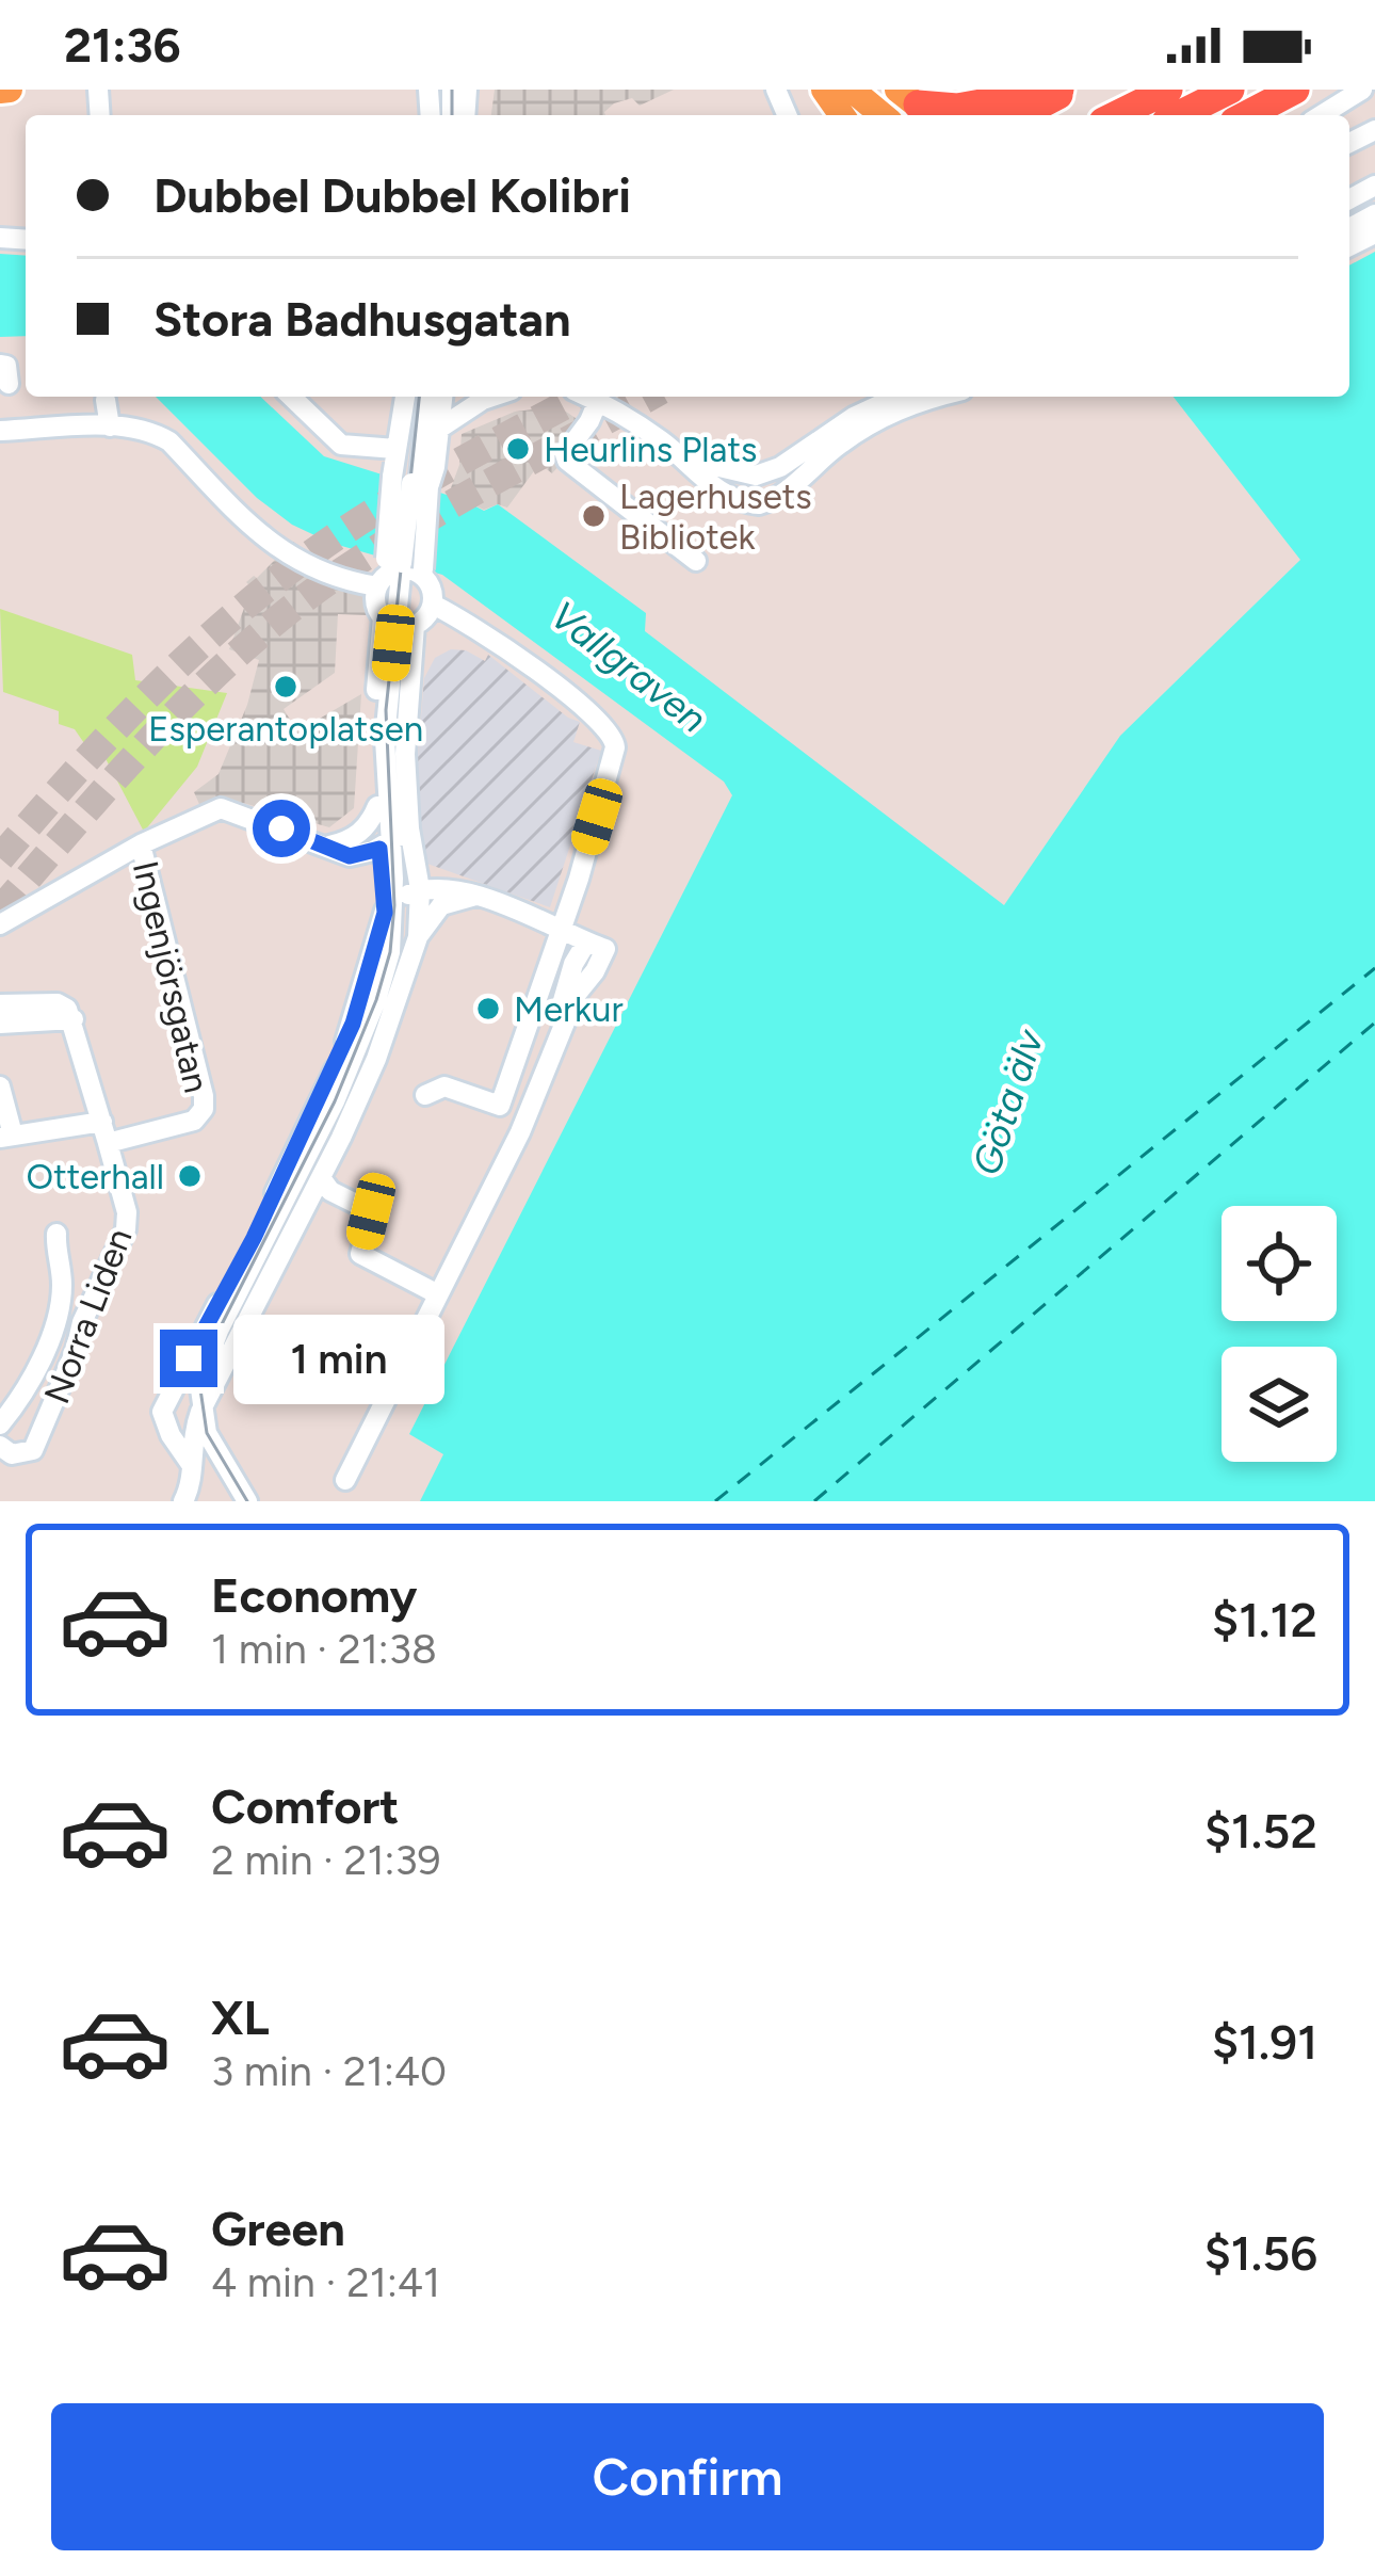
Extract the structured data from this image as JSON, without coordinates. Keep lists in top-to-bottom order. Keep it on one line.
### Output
{"streets":{"street":["Ingenjörsgatan","Norra Liden"]},"crossings":[["Ingenjörsgatan","Norra Liden"]],"water":["Vallgraven","Göta älv"],"places":["Heurlins Plats","Lagerhusets Bibliotek","Esperantoplatsen","Merkur","Otterhall"],"page":{"status":"21:36","banner":["Dubbel Dubbel Kolibri","Stora Badhusgatan"],"bubble":"1 min","list":[{"name":"Economy","note":"1 min · 21:38","value":"$1.12"},{"name":"Comfort","note":"2 min · 21:39","value":"$1.52"},{"name":"XL","note":"3 min · 21:40","value":"$1.91"},{"name":"Green","note":"4 min · 21:41","value":"$1.56"}],"buttons":"Confirm"}}
